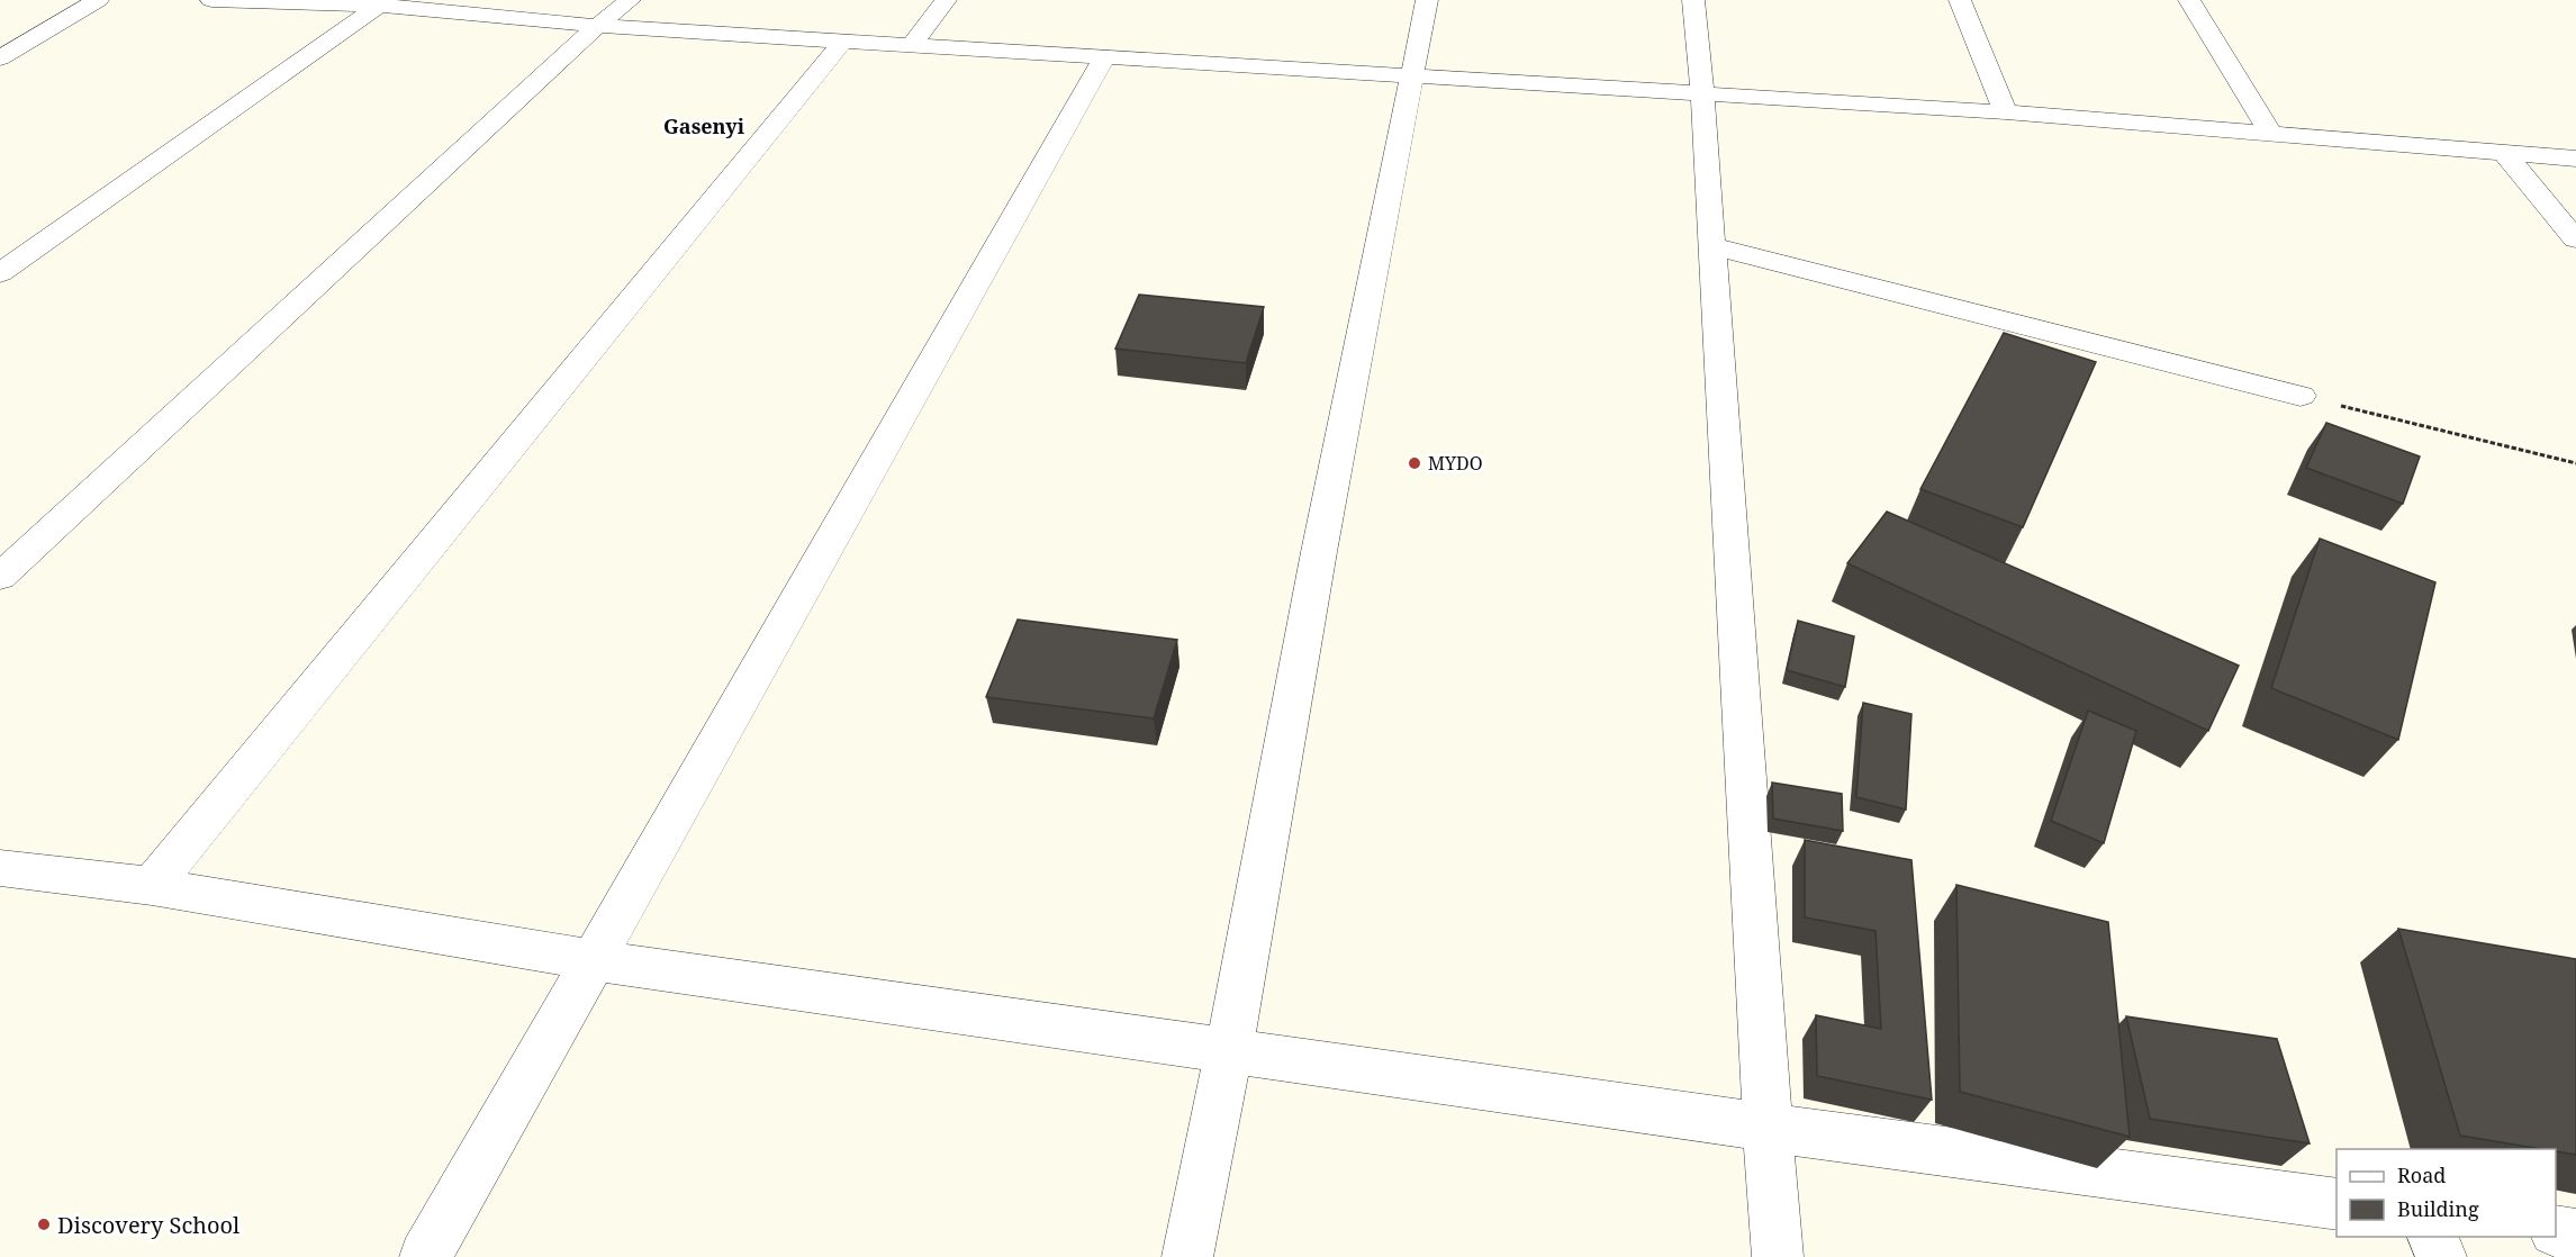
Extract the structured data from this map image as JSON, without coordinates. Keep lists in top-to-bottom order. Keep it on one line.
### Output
{"districts":["Gasenyi"],"places":["MYDO","Discovery School"],"legend":["Road","Building"]}
